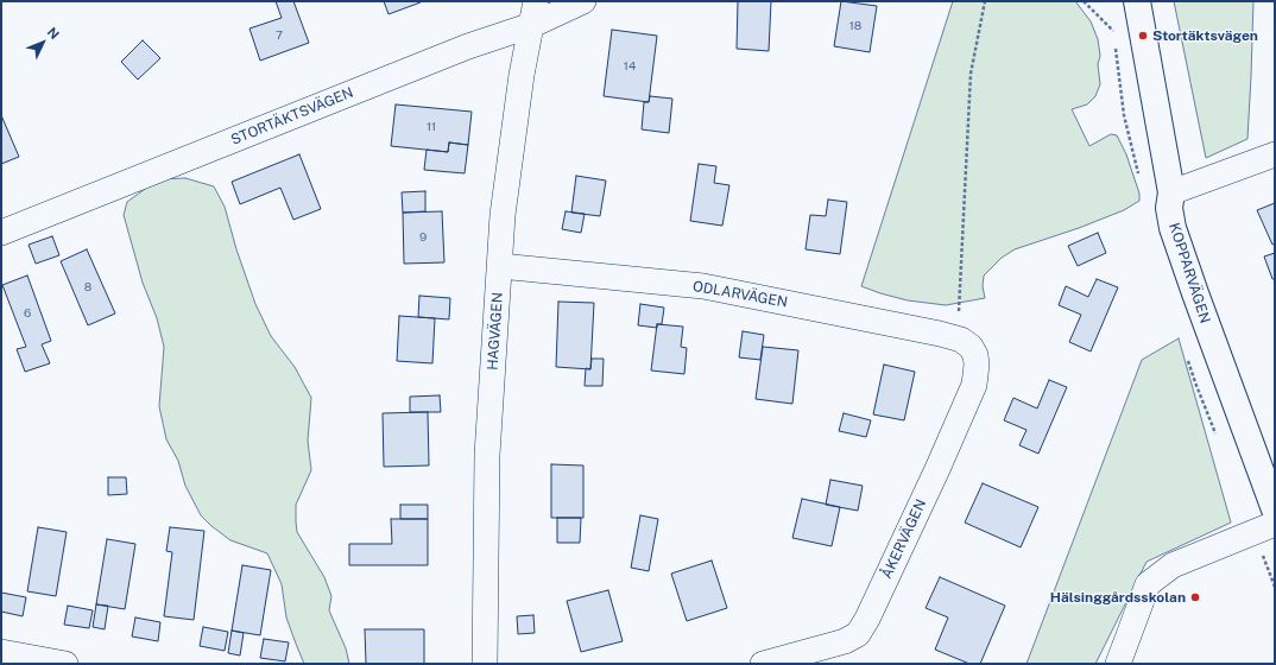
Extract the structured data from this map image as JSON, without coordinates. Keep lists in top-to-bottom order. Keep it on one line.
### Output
{"streets":{"street":["STORTÄKTSVÄGEN","KOPPARVÄGEN","ODLARVÄGEN","HAGVÄGEN","ÅKERVÄGEN"]},"crossings":[["STORTÄKTSVÄGEN","HAGVÄGEN"],["ODLARVÄGEN","HAGVÄGEN"],["ODLARVÄGEN","ÅKERVÄGEN"]],"places":["Stortäktsvägen","Hälsinggårdsskolan"],"house_numbers":["18","7","14","11","9","8","6"],"north":"top right"}
